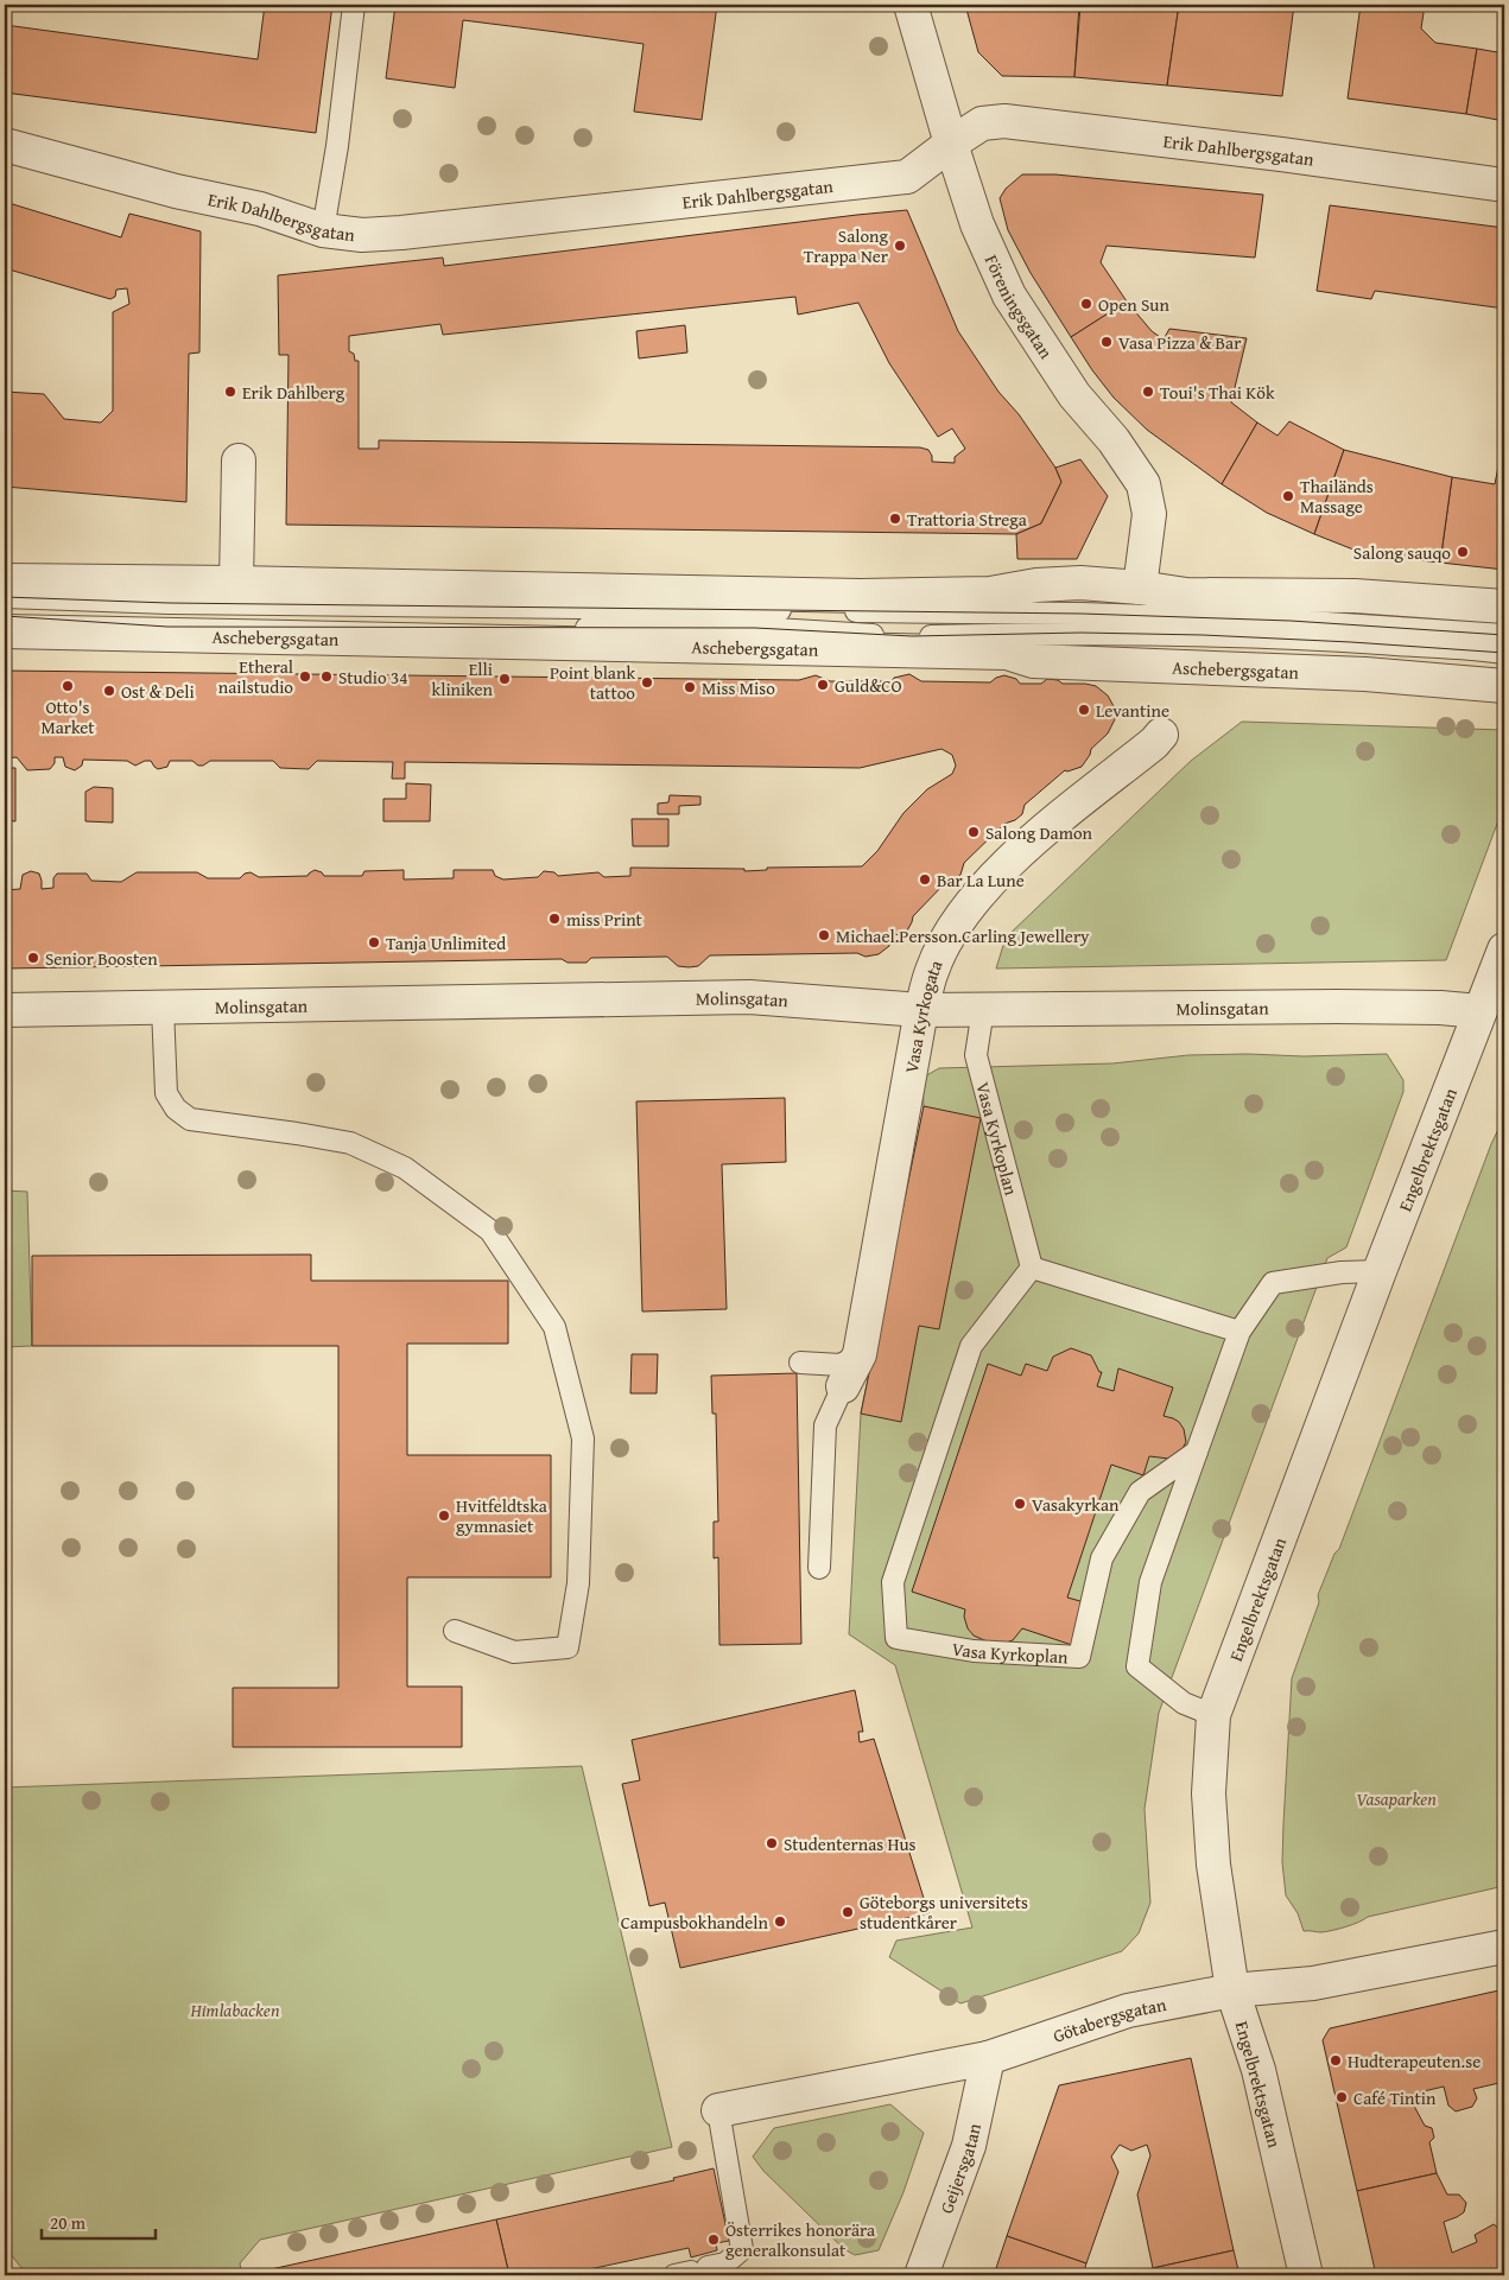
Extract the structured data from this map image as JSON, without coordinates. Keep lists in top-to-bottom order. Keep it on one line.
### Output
{"streets":{"street":["Erik Dahlbergsgatan","Föreningsgatan","Aschebergsgatan","Molinsgatan","Vasa Kyrkogata","Engelbrektsgatan","Götabergsgatan","Geijersgatan"],"lane":["Vasa Kyrkoplan"]},"crossings":[["Erik Dahlbergsgatan","Föreningsgatan"],["Molinsgatan","Vasa Kyrkogata"],["Molinsgatan","Vasa Kyrkoplan"],["Molinsgatan","Engelbrektsgatan"],["Engelbrektsgatan","Götabergsgatan"],["Götabergsgatan","Geijersgatan"]],"parks":["Vasaparken","Himlabacken"],"places":["Salong Trappa Ner","Open Sun","Vasa Pizza & Bar","Erik Dahlberg","Toui's Thai Kök","Thailänds Massage","Trattoria Strega","Salong sauqo","Etheral nailstudio","Studio 34","Elli kliniken","Point blank tattoo","Guld&CO","Otto's Market","Miss Miso","Ost & Deli","Levantine","Salong Damon","Bar La Lune","miss Print","Michael.Persson.Carling Jewellery","Tanja Unlimited","Senior Boosten","Vasakyrkan","Hvitfeldtska gymnasiet","Studenternas Hus","Göteborgs universitets studentkårer","Campusbokhandeln","Hudterapeuten.se","Café Tintin","Österrikes honorära generalkonsulat"],"scale_bar":"20 m"}
